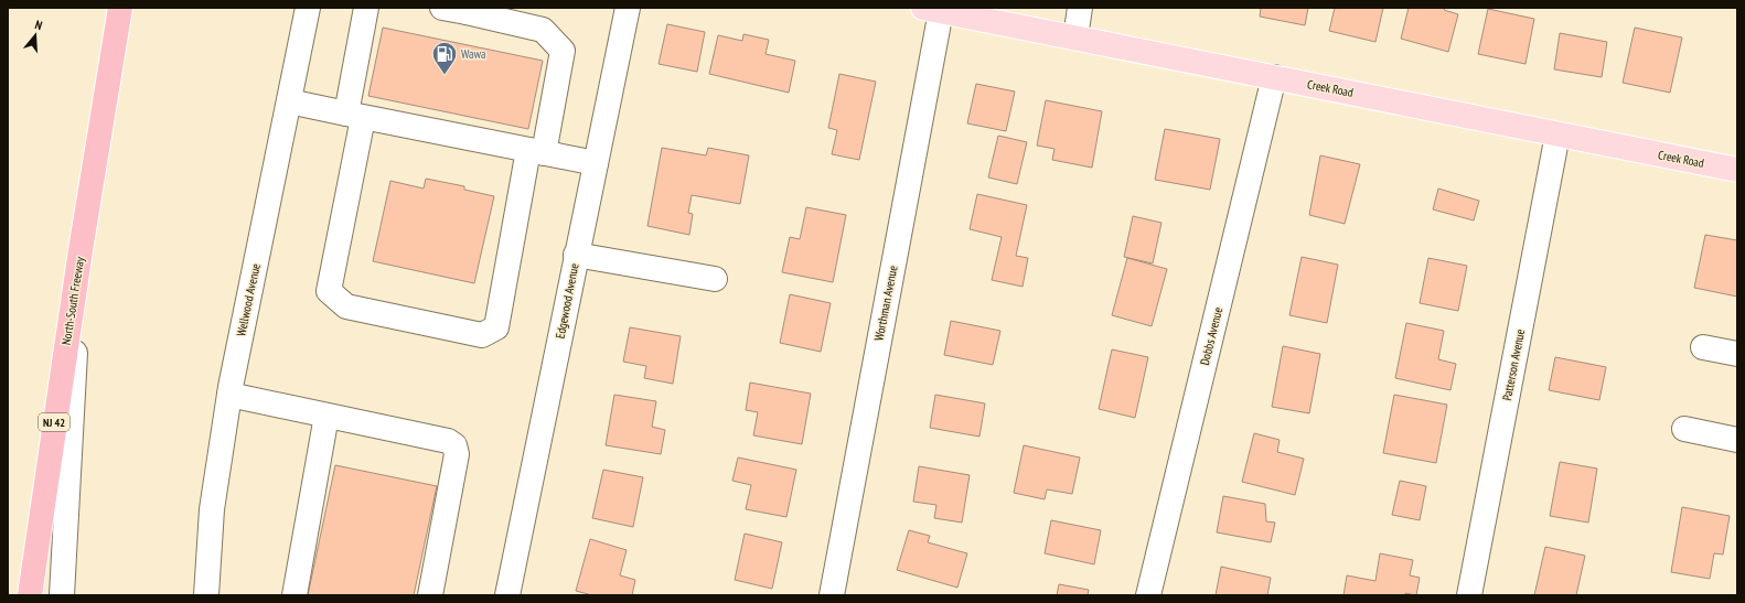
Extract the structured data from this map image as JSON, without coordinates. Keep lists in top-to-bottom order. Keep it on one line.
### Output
{"streets":{"highway":["North-South Freeway","NJ 42"],"main road":["Creek Road"],"street":["Wellwood Avenue","Edgewood Avenue","Worthman Avenue","Dobbs Avenue","Patterson Avenue"]},"crossings":[["Creek Road","Worthman Avenue"],["Creek Road","Dobbs Avenue"],["Creek Road","Patterson Avenue"]],"places":{"fuel station":["Wawa"]},"north":"top"}
